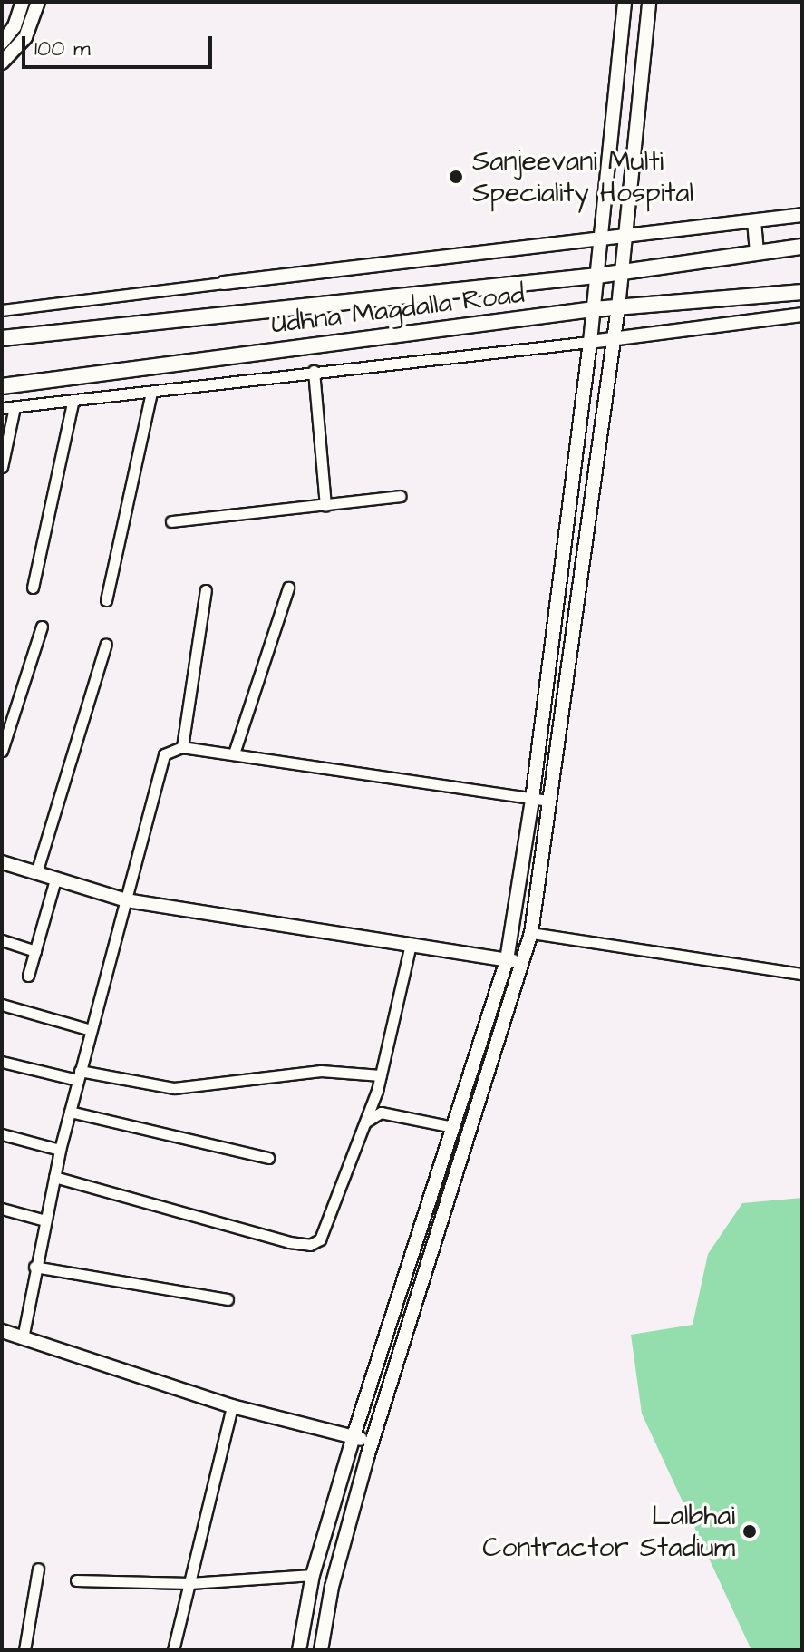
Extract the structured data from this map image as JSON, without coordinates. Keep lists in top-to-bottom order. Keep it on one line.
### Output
{"streets":{"main road":["Udhna Magdalla Road"]},"places":["Sanjeevani Multi Speciality Hospital","Lalbhai Contractor Stadium"],"scale_bar":"100 m"}
